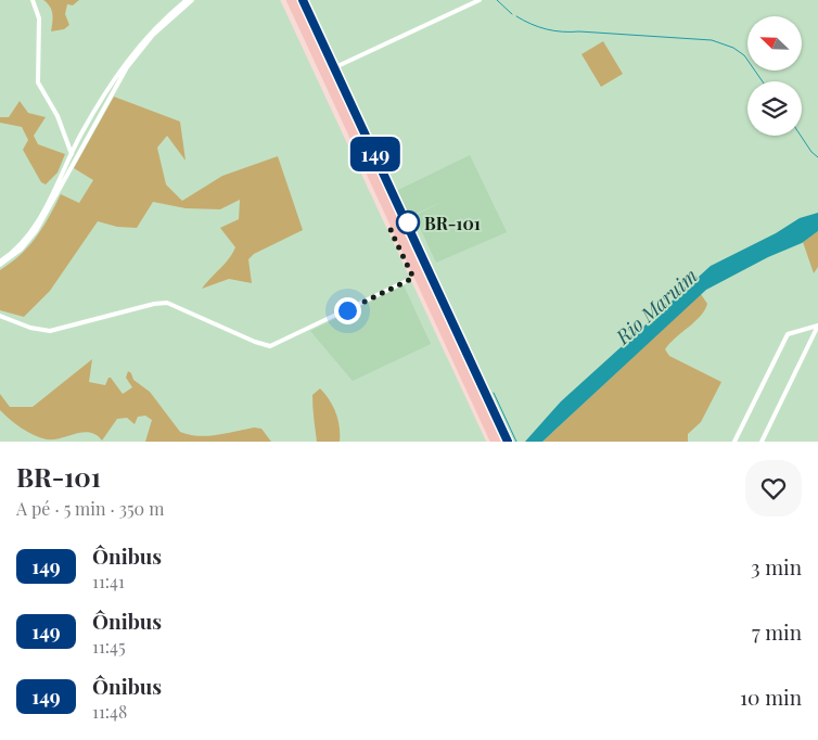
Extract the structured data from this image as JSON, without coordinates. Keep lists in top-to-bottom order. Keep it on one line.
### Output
{"water":["Rio Maruim"],"places":["BR-101"],"lines":["bus line 149"],"north":"top left","page":{"on_map":"149","heading":["BR-101","A pé · 5 min · 350 m"],"list":[{"mark":"149","name":"Ônibus","note":"11:41","value":"3 min"},{"mark":"149","name":"Ônibus","note":"11:45","value":"7 min"},{"mark":"149","name":"Ônibus","note":"11:48","value":"10 min"}]}}
